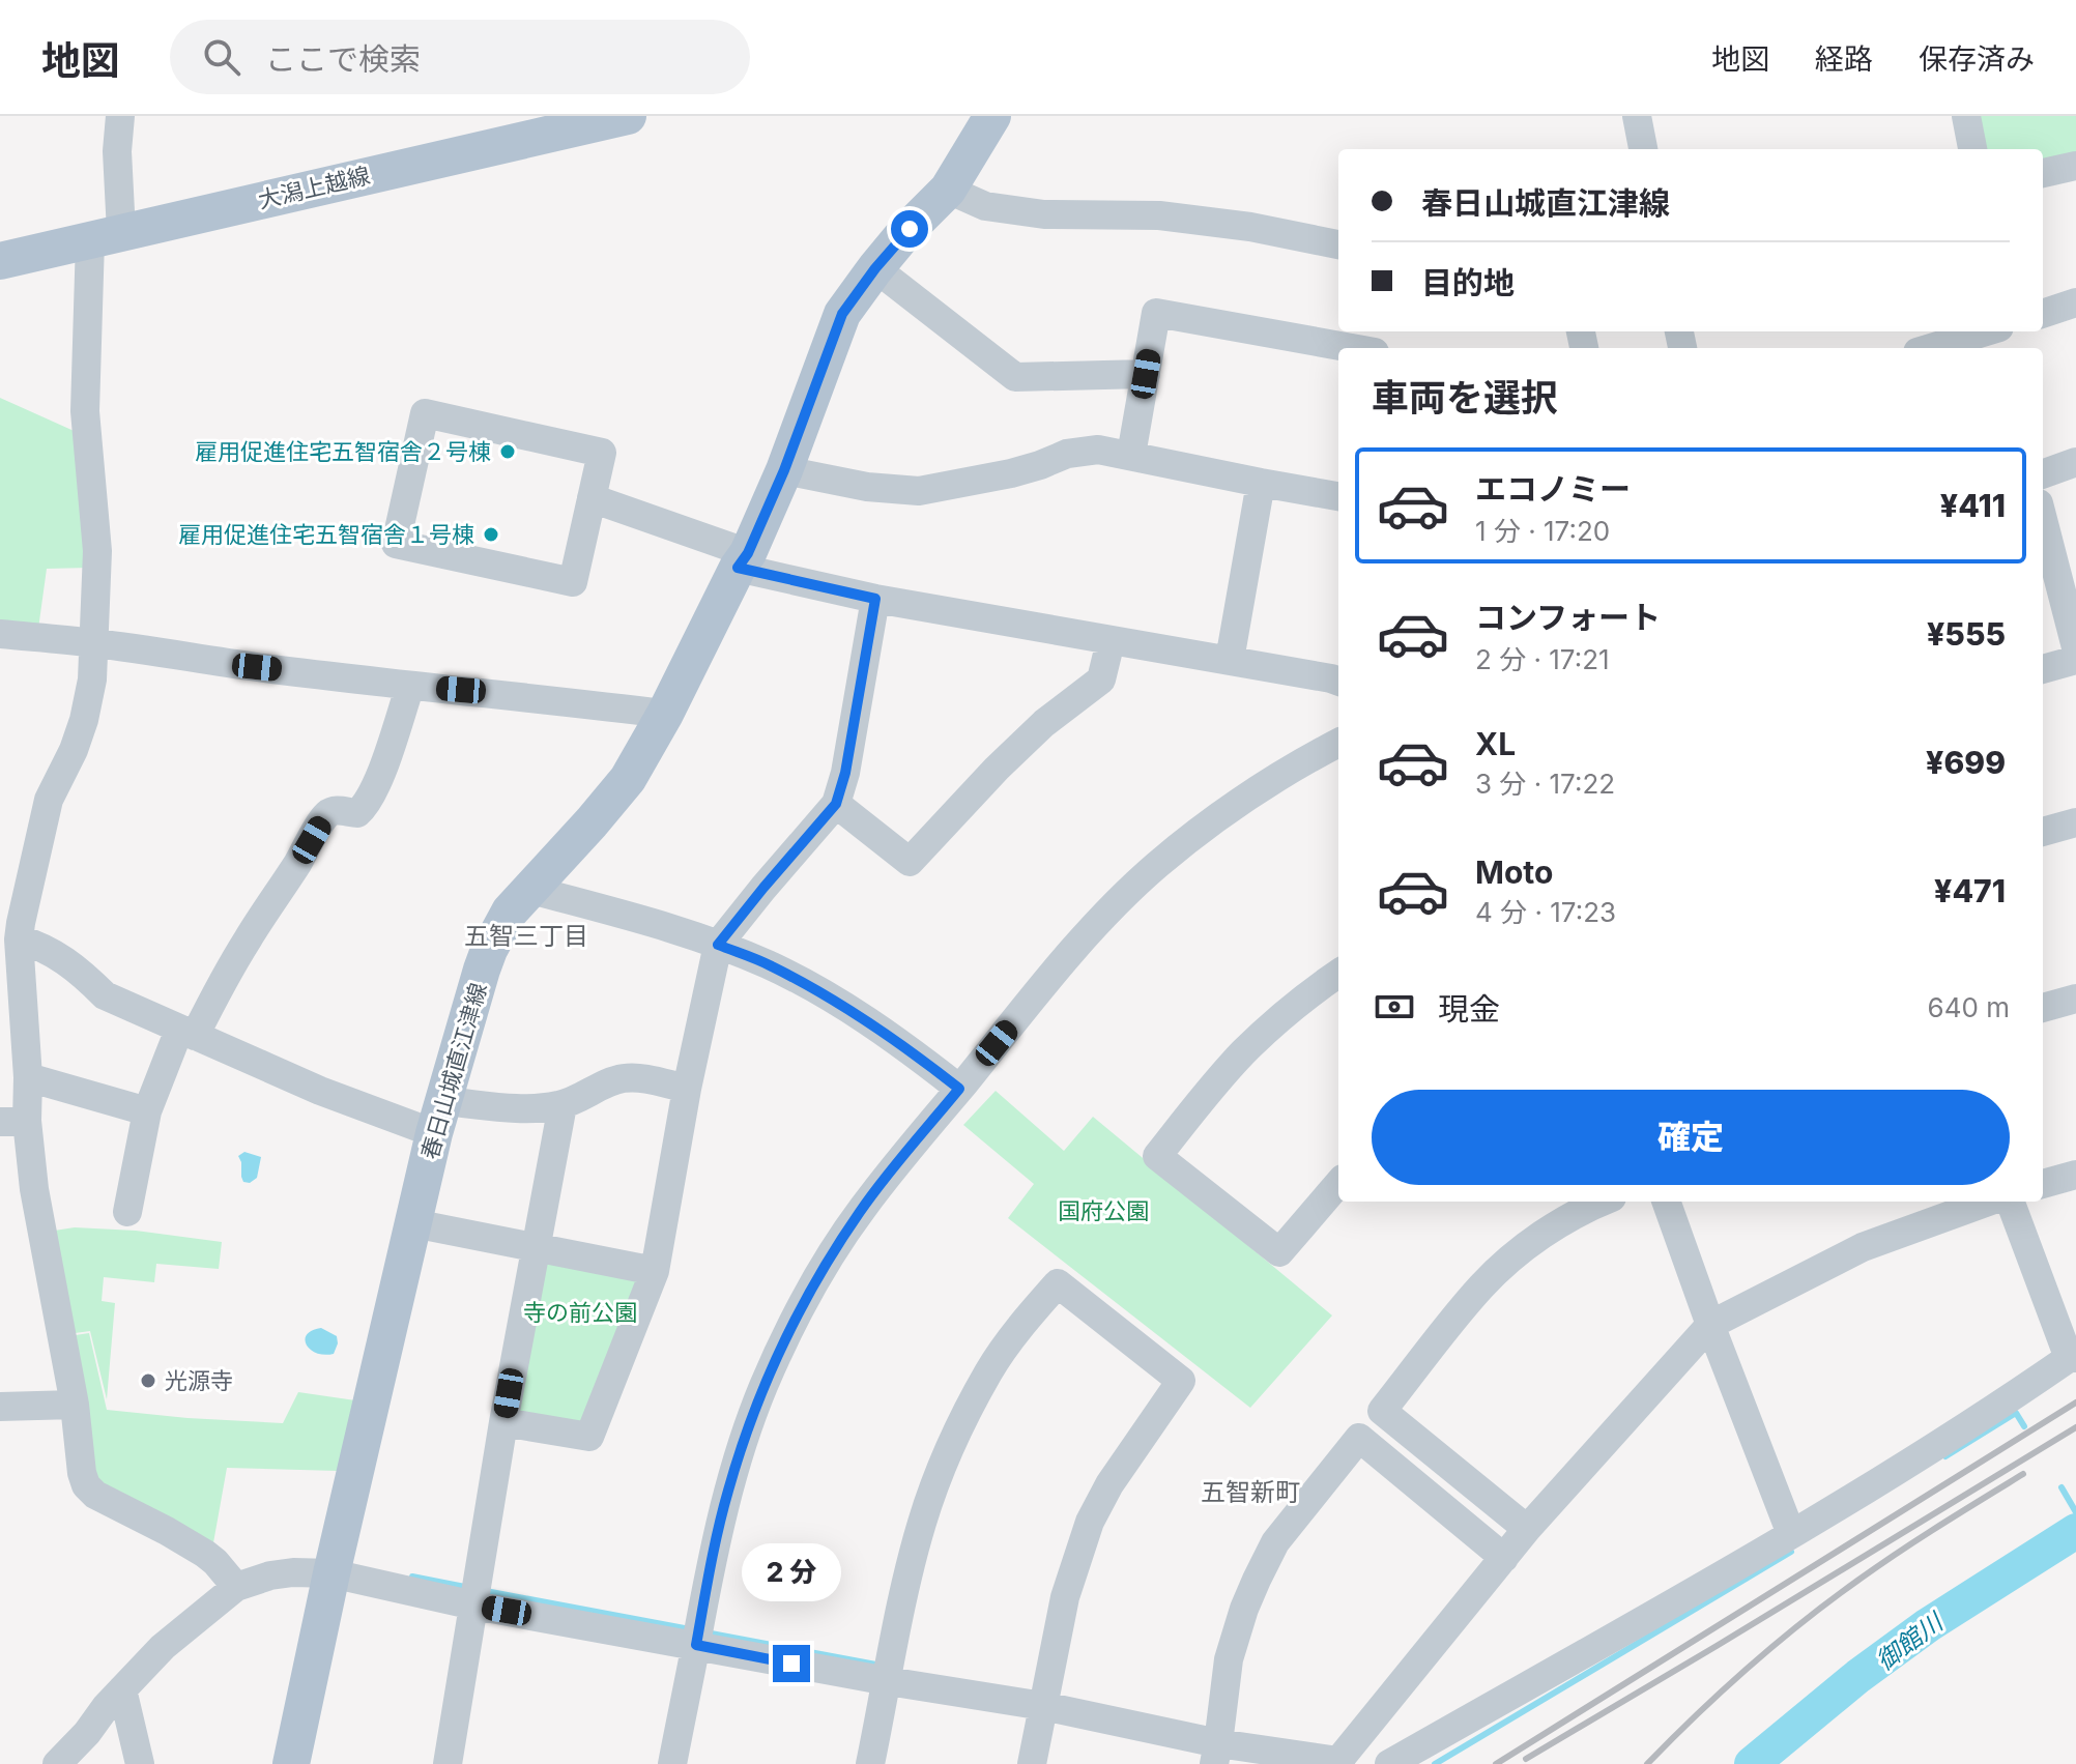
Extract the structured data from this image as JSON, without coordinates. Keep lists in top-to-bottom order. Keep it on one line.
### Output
{"streets":{"main road":["大潟上越線","春日山城直江津線"]},"districts":["五智三丁目","五智新町"],"water":["御館川"],"parks":["国府公園","寺の前公園"],"places":["雇用促進住宅五智宿舎２号棟","雇用促進住宅五智宿舎１号棟","光源寺"],"page":{"header":"地図","search":"ここで検索","nav":["地図","経路","保存済み"],"banner":["春日山城直江津線","目的地"],"heading":"車両を選択","list":[{"name":"エコノミー","note":"1 分 · 17:20","value":"¥411"},{"name":"コンフォート","note":"2 分 · 17:21","value":"¥555"},{"name":"XL","note":"3 分 · 17:22","value":"¥699"},{"name":"Moto","note":"4 分 · 17:23","value":"¥471"}],"pay":["現金","640 m"],"buttons":"確定","bubble":"2 分"}}
